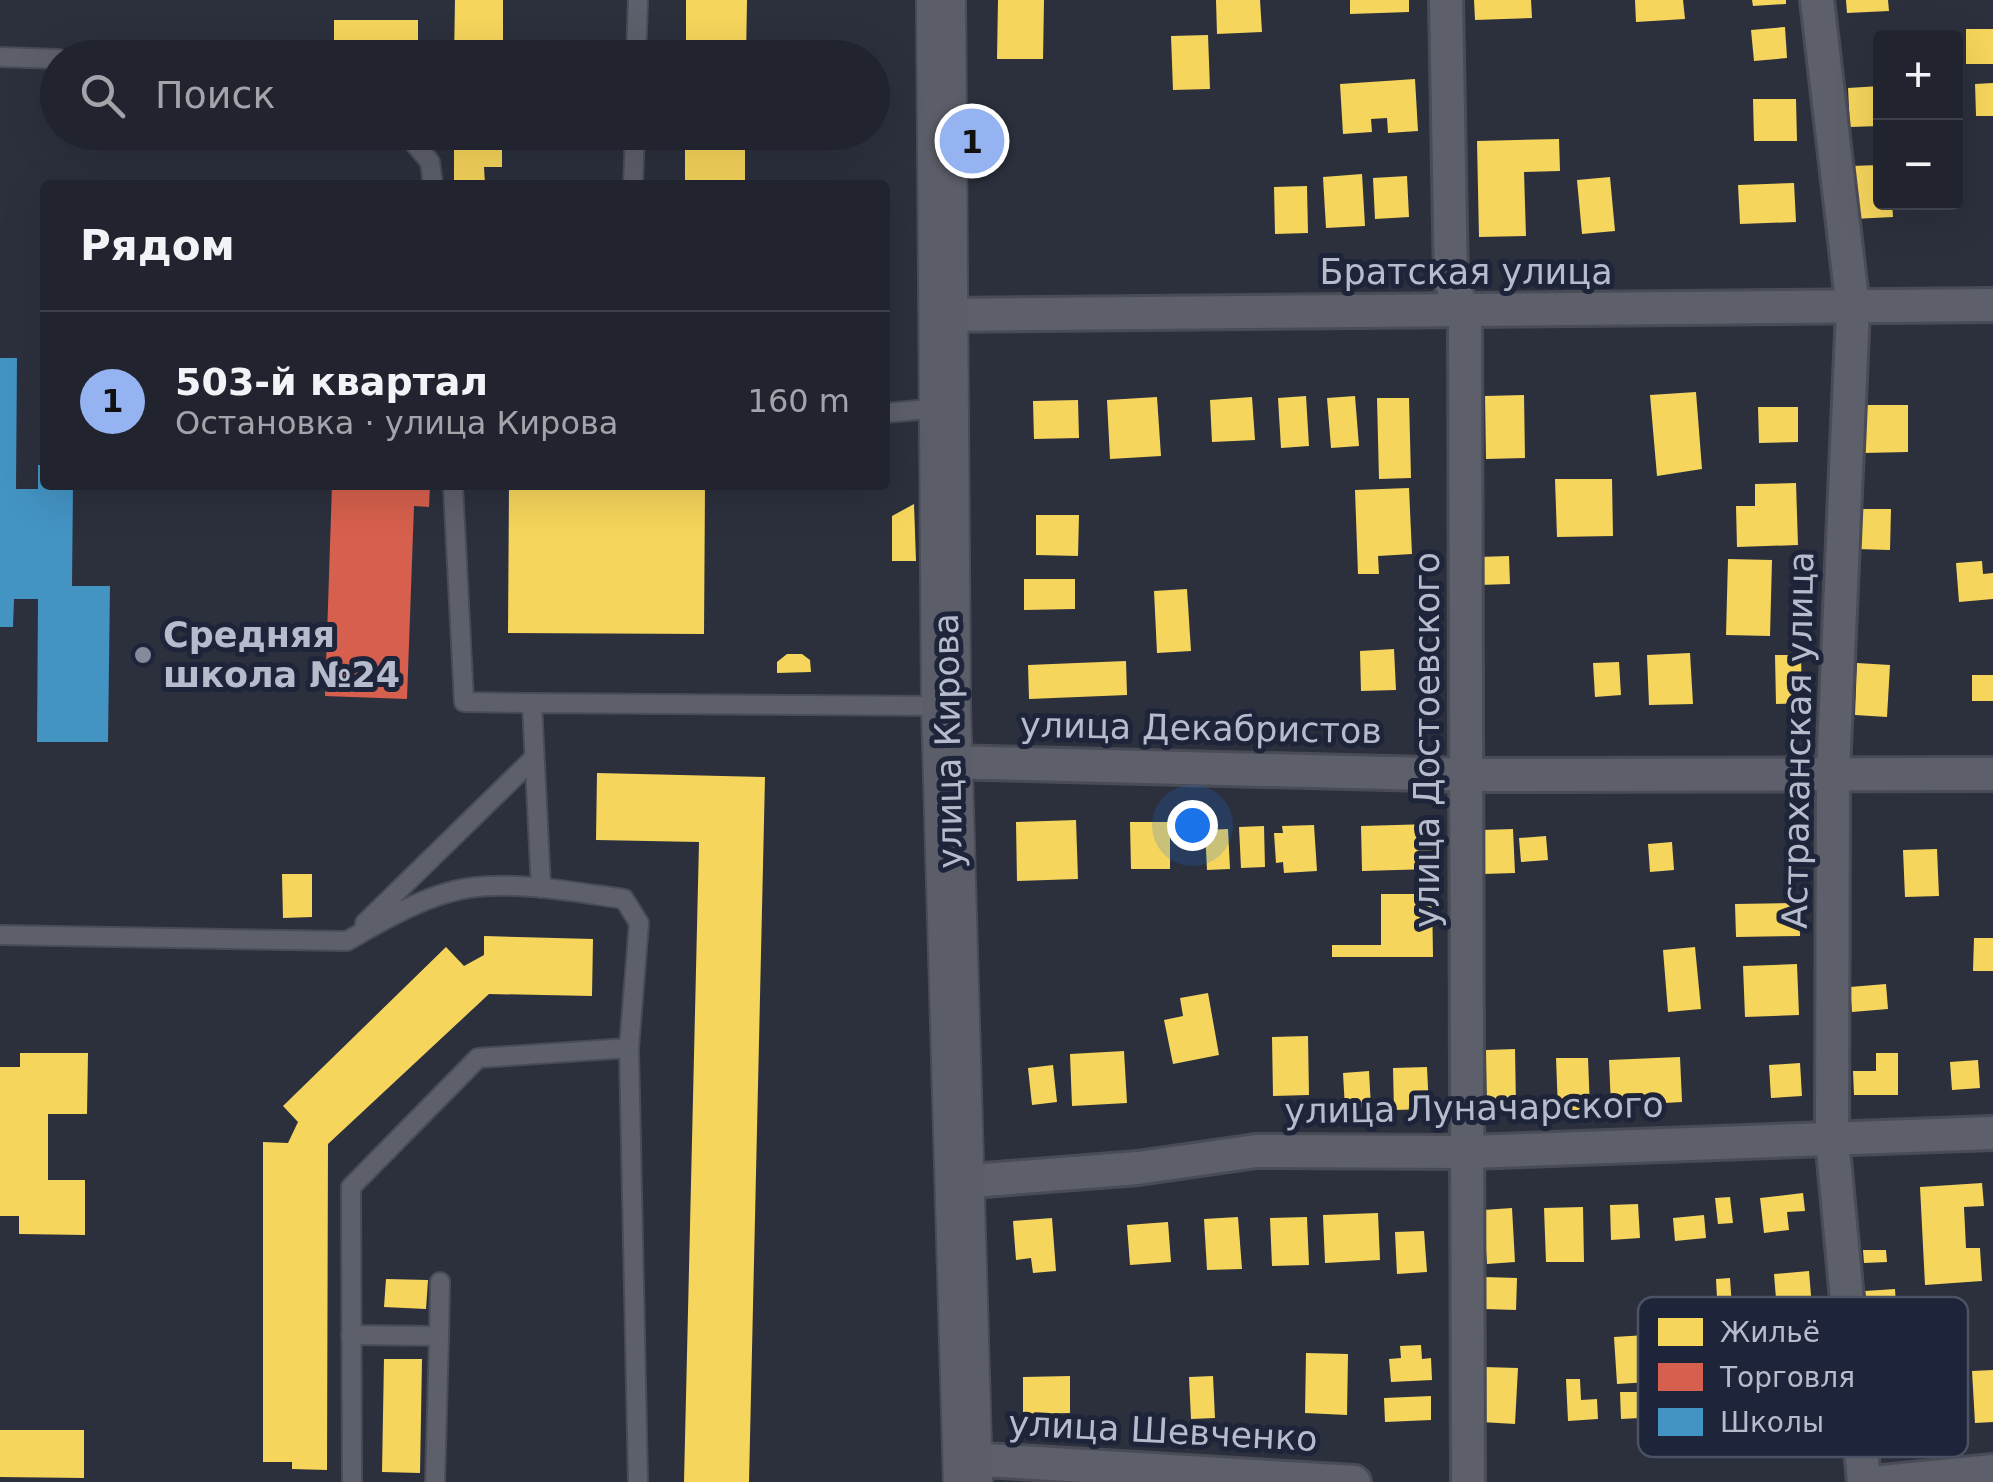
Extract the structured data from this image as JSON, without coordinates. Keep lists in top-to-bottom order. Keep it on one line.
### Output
{"streets":{"main road":["улица Кирова"],"street":["Братская улица","улица Декабристов","улица Достоевского","Астраханская улица","улица Луначарского","улица Шевченко"]},"crossings":[["Братская улица","улица Достоевского"],["Братская улица","Астраханская улица"],["Братская улица","улица Кирова"],["улица Декабристов","улица Достоевского"],["улица Декабристов","Астраханская улица"],["улица Декабристов","улица Кирова"],["улица Достоевского","улица Луначарского"],["Астраханская улица","улица Луначарского"],["улица Кирова","улица Луначарского"],["улица Кирова","улица Шевченко"]],"places":["Средняя школа №24"],"legend":["Жильё","Торговля","Школы"],"page":{"map_buttons":["+","−"],"search":"Поиск","pins":"1","heading":"Рядом","list":[{"mark":"1","name":"503-й квартал","note":"Остановка · улица Кирова","value":"160 m"}]}}
